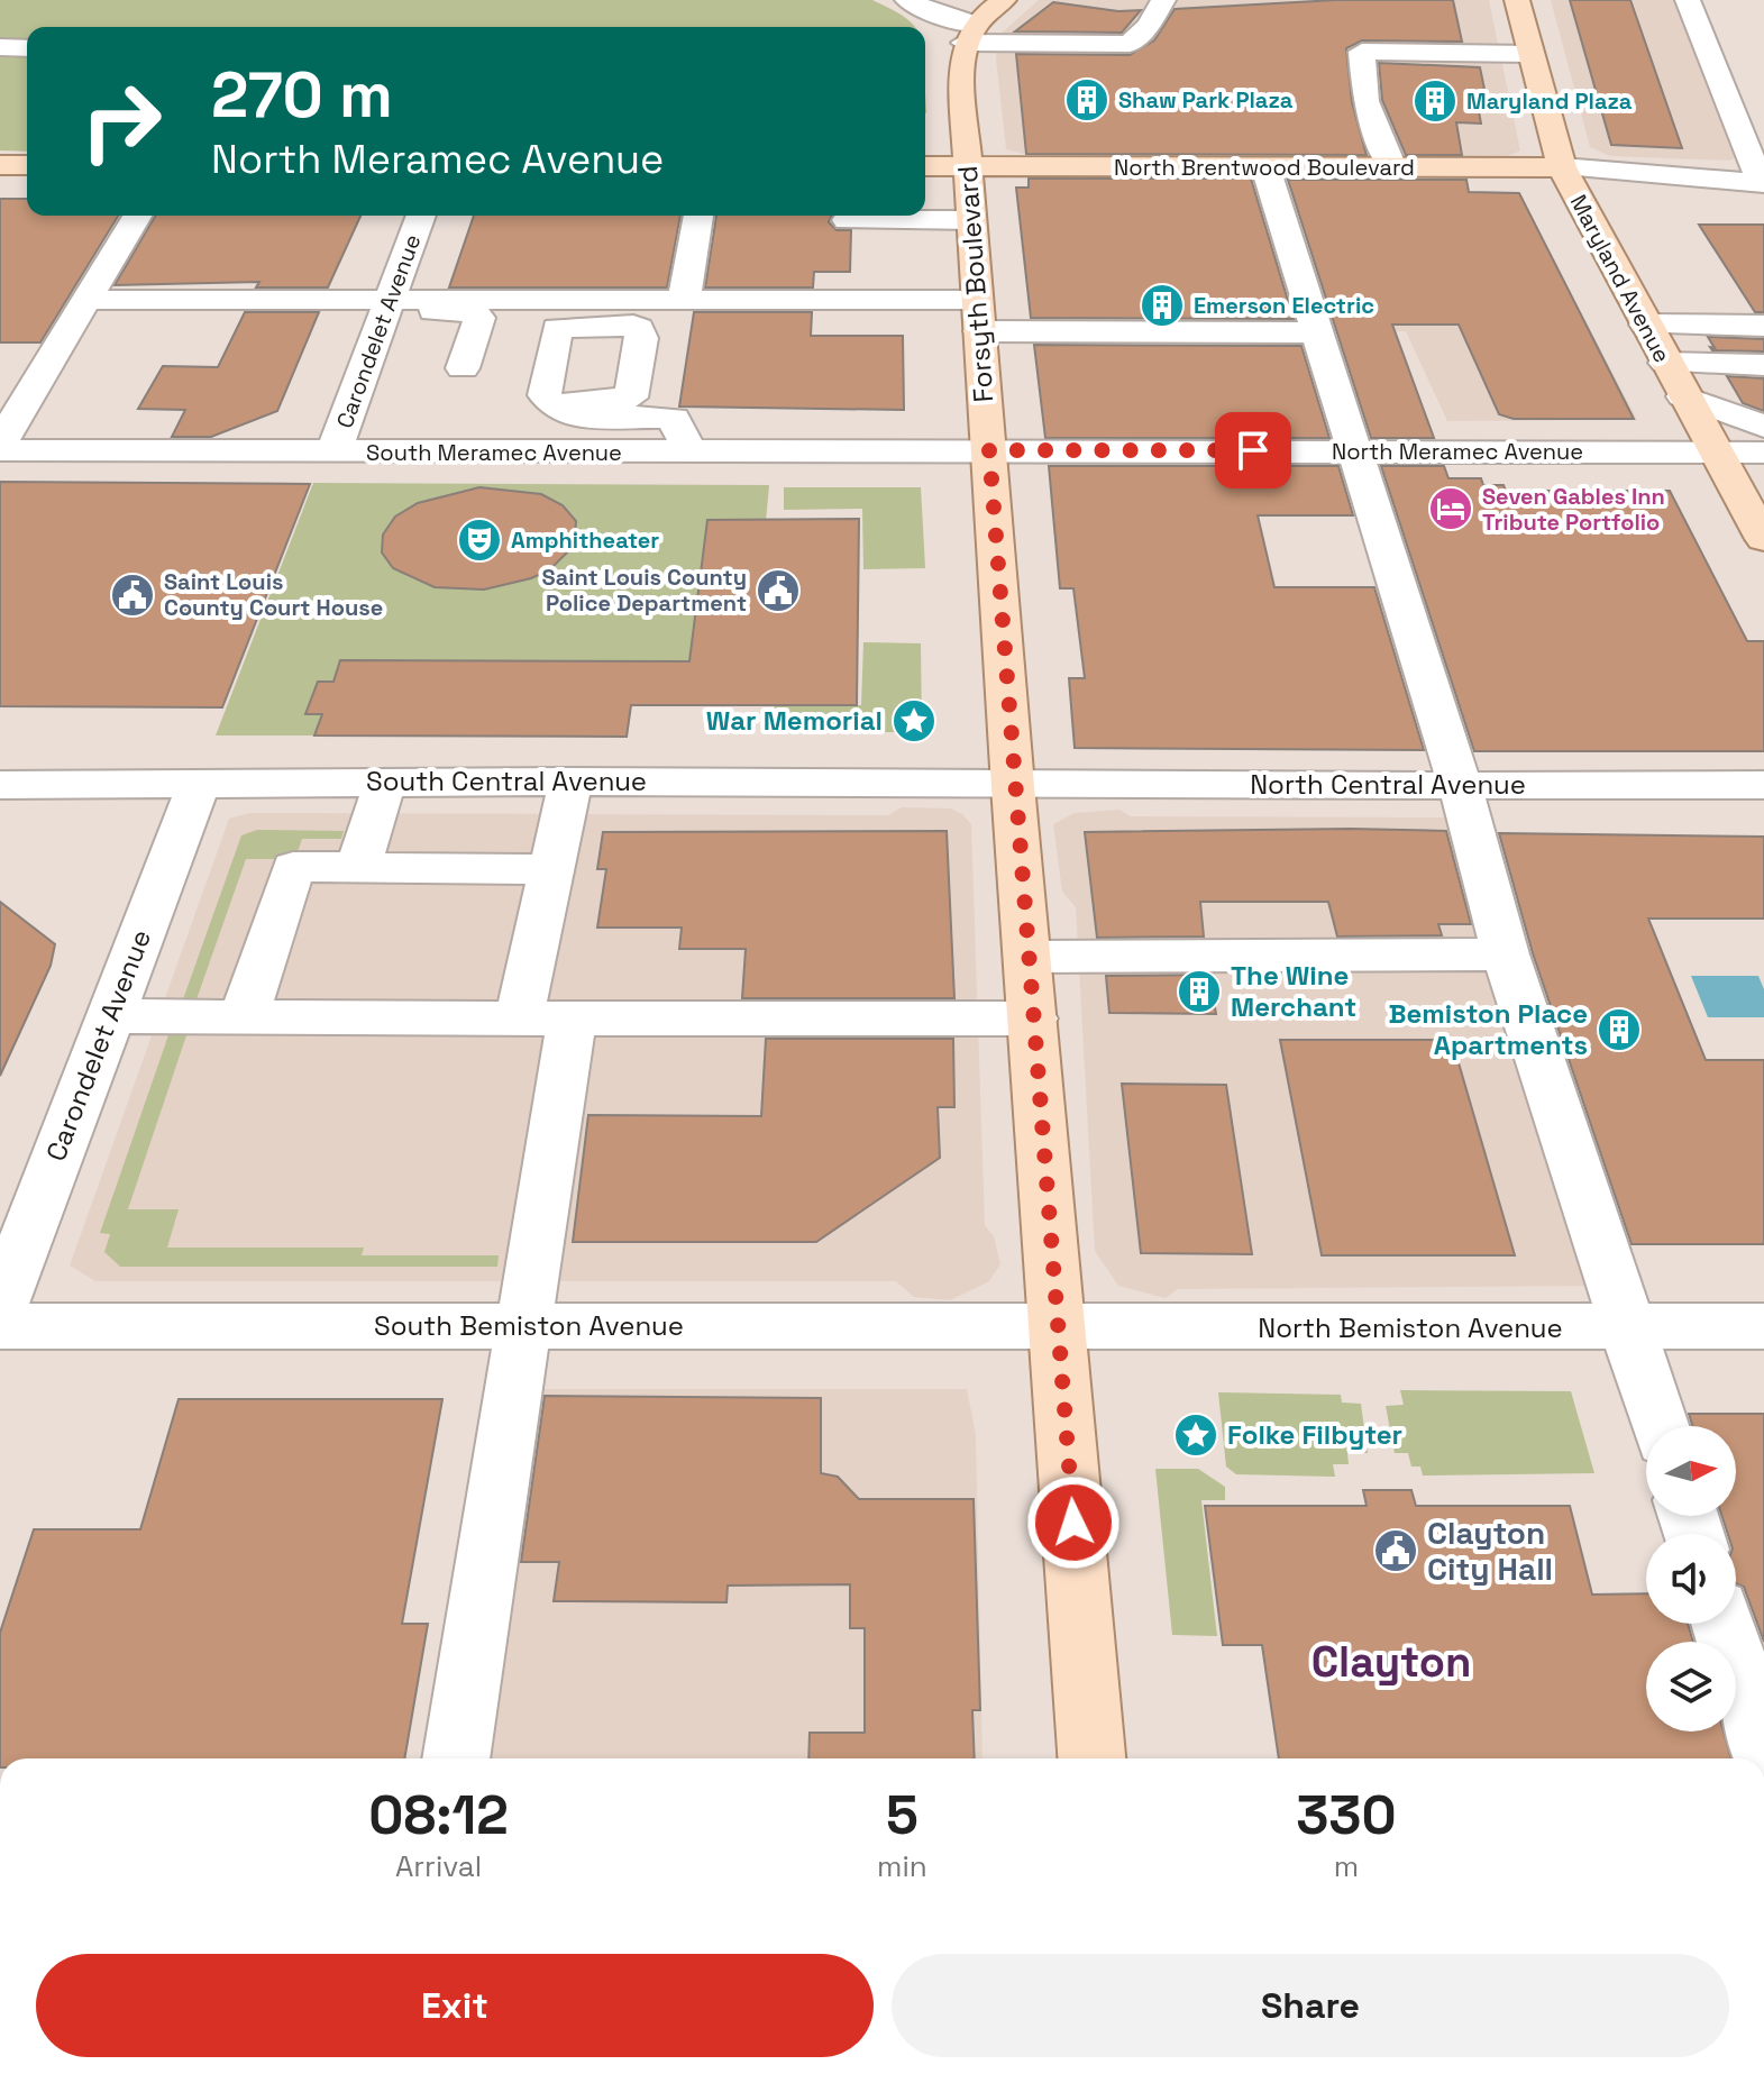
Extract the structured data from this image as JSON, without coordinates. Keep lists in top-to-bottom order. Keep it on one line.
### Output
{"streets":{"main road":["North Brentwood Boulevard","Maryland Avenue","Forsyth Boulevard"],"street":["Carondelet Avenue","North Meramec Avenue","South Meramec Avenue","South Central Avenue","North Central Avenue","South Bemiston Avenue","North Bemiston Avenue"]},"crossings":[["North Brentwood Boulevard","Maryland Avenue"],["North Brentwood Boulevard","Forsyth Boulevard"],["Maryland Avenue","North Meramec Avenue"],["Forsyth Boulevard","North Meramec Avenue"],["Forsyth Boulevard","South Meramec Avenue"],["Forsyth Boulevard","South Central Avenue"],["Forsyth Boulevard","North Central Avenue"],["Forsyth Boulevard","South Bemiston Avenue"],["Forsyth Boulevard","North Bemiston Avenue"],["Carondelet Avenue","South Meramec Avenue"],["Carondelet Avenue","South Central Avenue"],["North Meramec Avenue","South Meramec Avenue"],["South Central Avenue","North Central Avenue"],["South Bemiston Avenue","North Bemiston Avenue"]],"districts":["Clayton"],"places":{"building":["Shaw Park Plaza","Maryland Plaza","Emerson Electric","The Wine Merchant","Bemiston Place Apartments"],"hotel":["Seven Gables Inn Tribute Portfolio"],"theatre":["Amphitheater"],"public building":["Saint Louis County Police Department","Saint Louis County Court House","Clayton City Hall"],"place":["War Memorial","Folke Filbyter"]},"north":"right","page":{"turn":["270 m","North Meramec Avenue"],"eta":["08:12","Arrival","5","min","330","m"],"buttons":["Exit","Share"]}}
